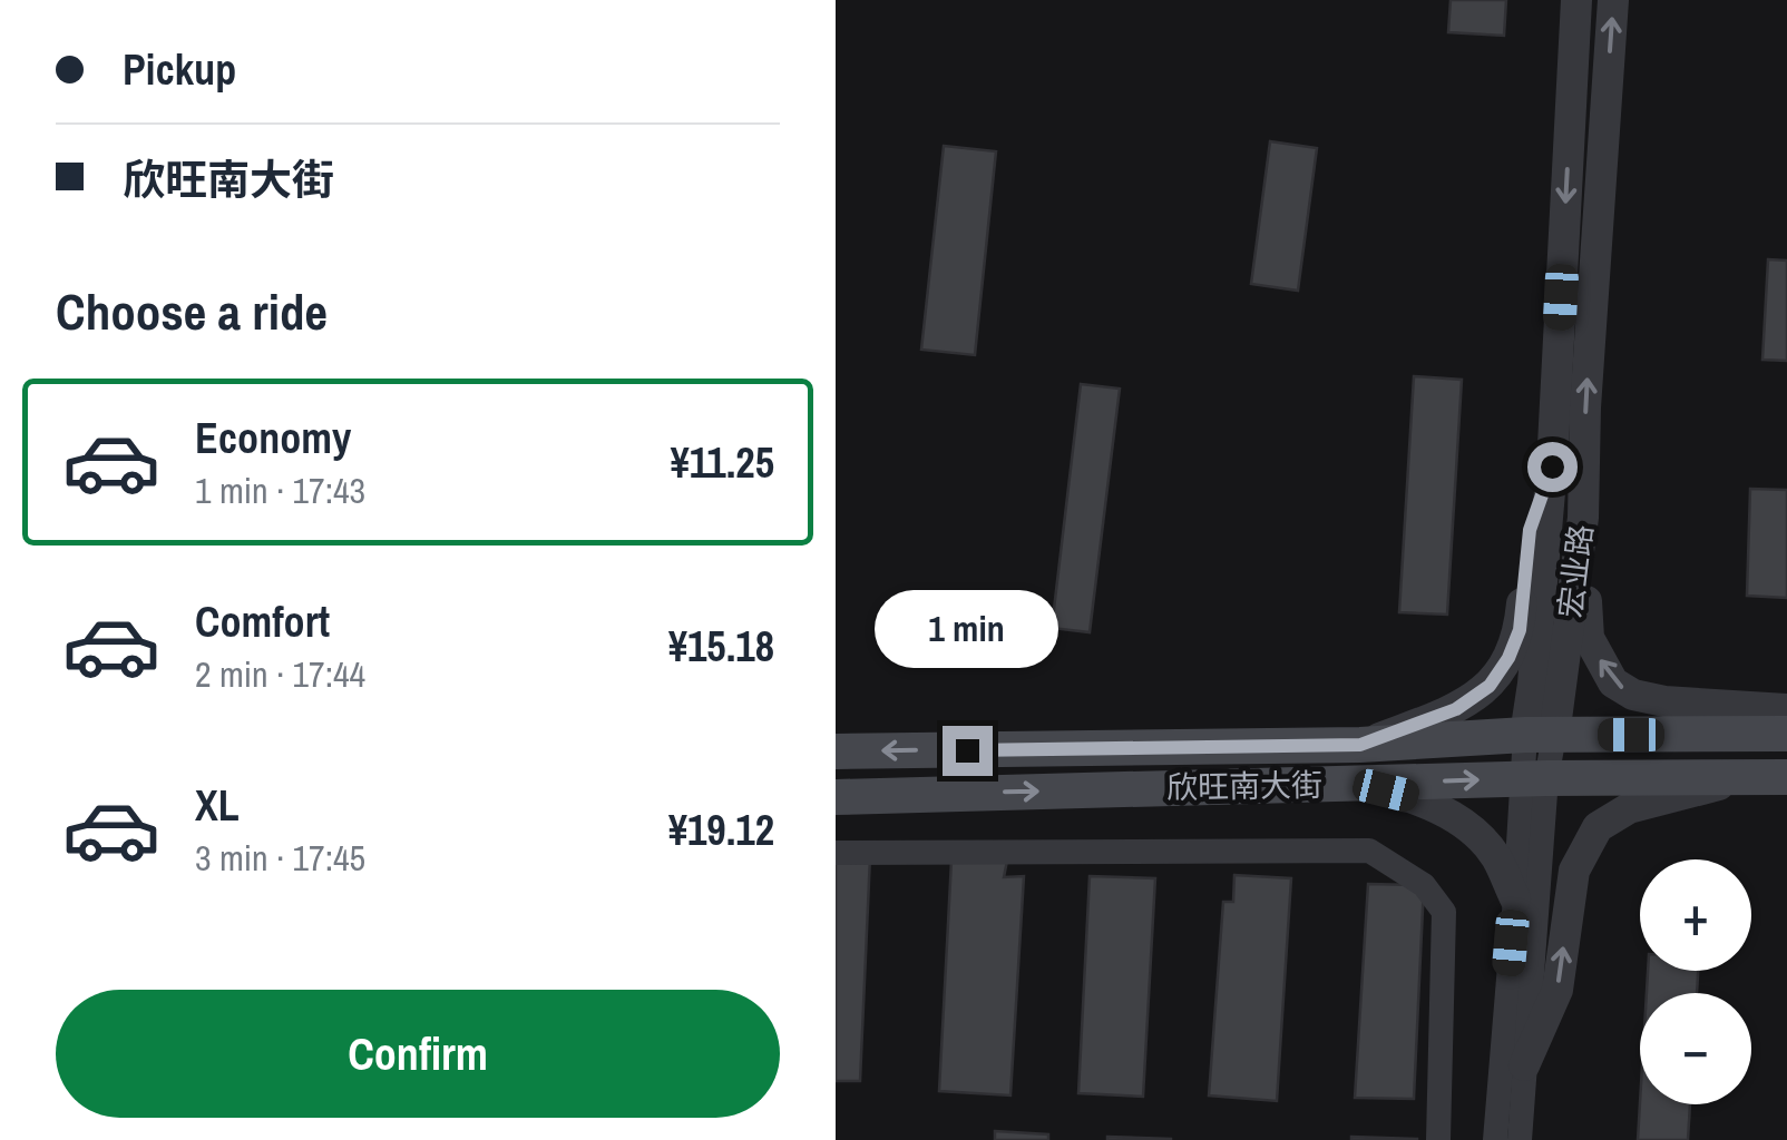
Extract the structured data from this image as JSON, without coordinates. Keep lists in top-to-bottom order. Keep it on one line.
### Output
{"streets":{"main road":["欣旺南大街"],"street":["宏业路"]},"crossings":[["宏业路","欣旺南大街"]],"page":{"banner":["Pickup","欣旺南大街"],"heading":"Choose a ride","list":[{"name":"Economy","note":"1 min · 17:43","value":"¥11.25"},{"name":"Comfort","note":"2 min · 17:44","value":"¥15.18"},{"name":"XL","note":"3 min · 17:45","value":"¥19.12"}],"bubble":"1 min","map_buttons":["+","−"],"buttons":"Confirm"}}
